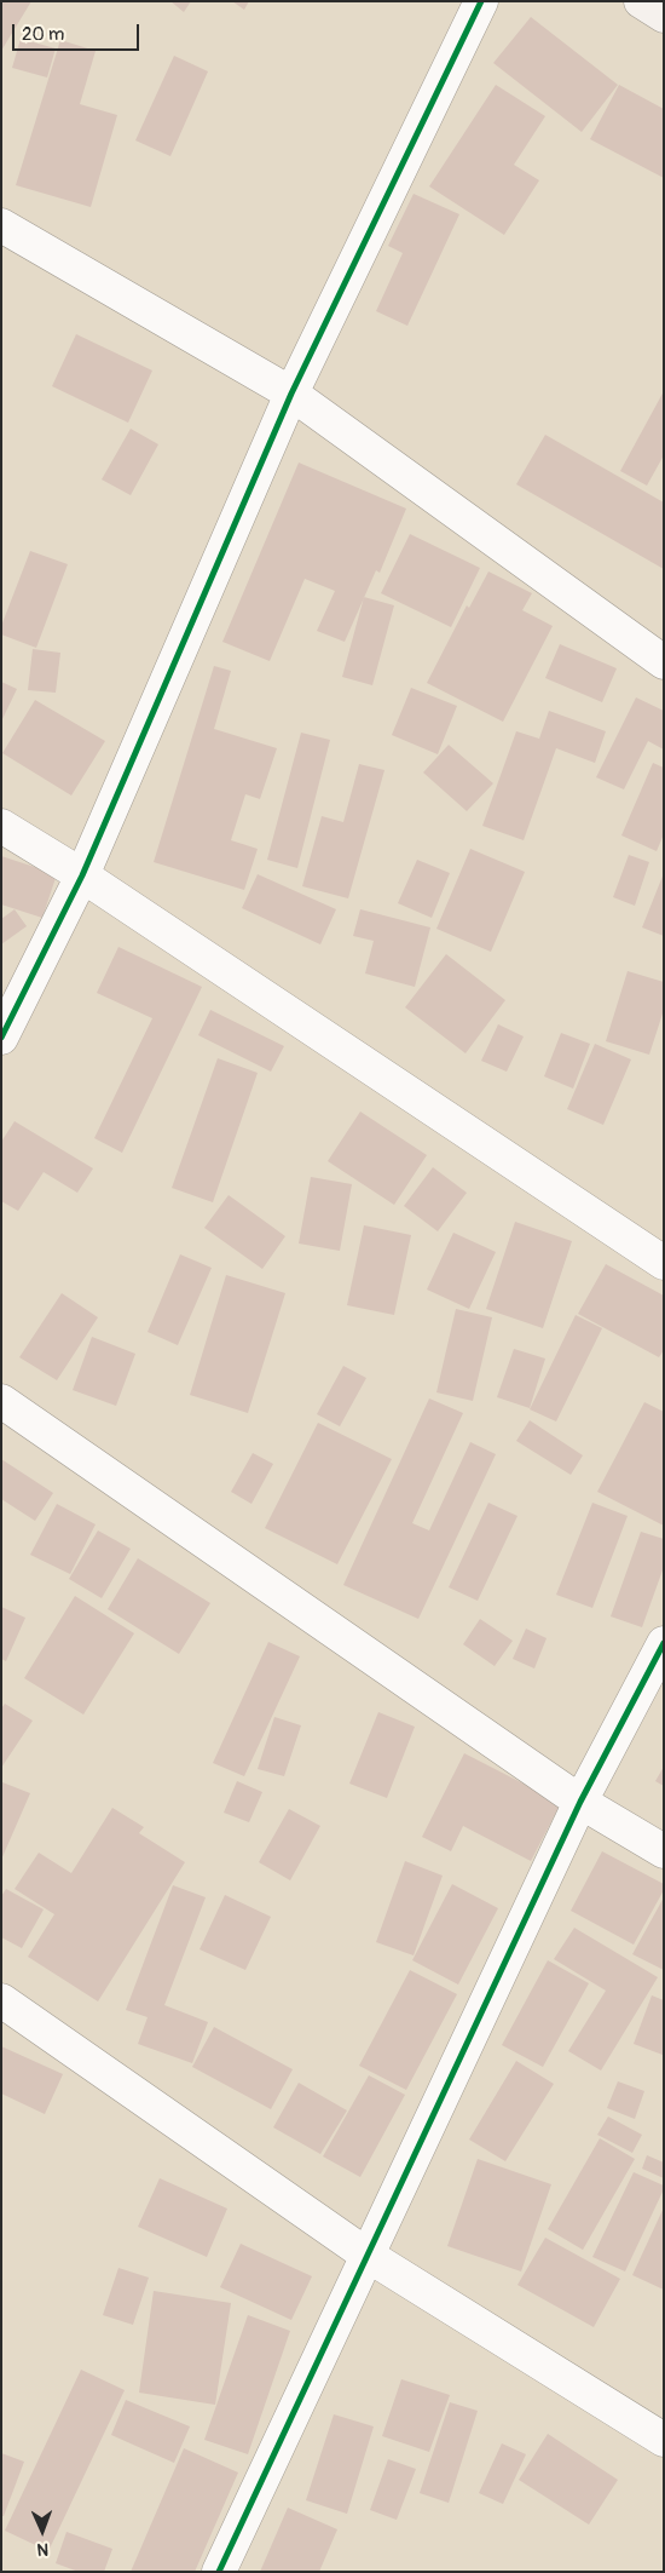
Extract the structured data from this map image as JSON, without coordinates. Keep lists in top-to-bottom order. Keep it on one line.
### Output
{"scale_bar":"20 m","north":"bottom"}
